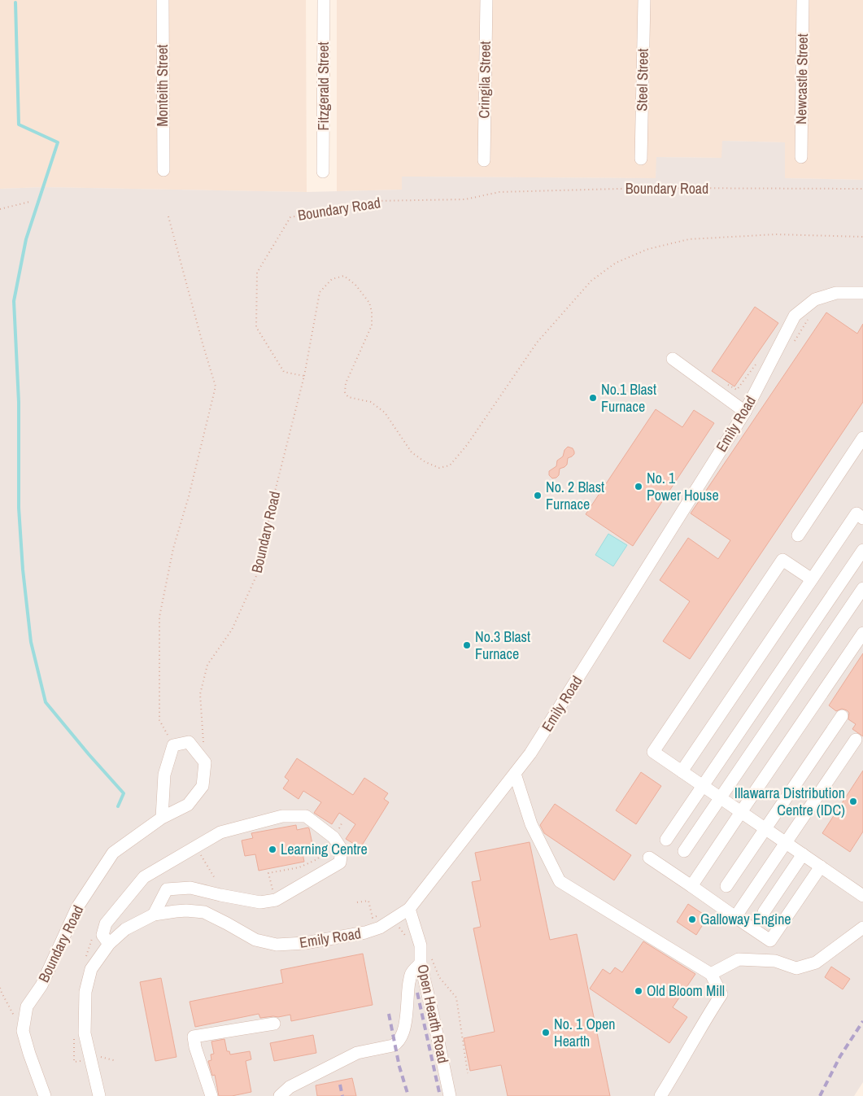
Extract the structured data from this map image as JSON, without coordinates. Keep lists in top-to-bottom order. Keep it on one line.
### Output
{"streets":{"street":["Newcastle Street","Cringila Street","Steel Street","Monteith Street","Fitzgerald Street","Boundary Road","Emily Road","Open Hearth Road"]},"crossings":[["Emily Road","Open Hearth Road"]],"places":["No.1 Blast Furnace","No. 1 Power House","No. 2 Blast Furnace","No.3 Blast Furnace","Illawarra Distribution Centre (IDC)","Learning Centre","Galloway Engine","Old Bloom Mill","No. 1 Open Hearth"]}
